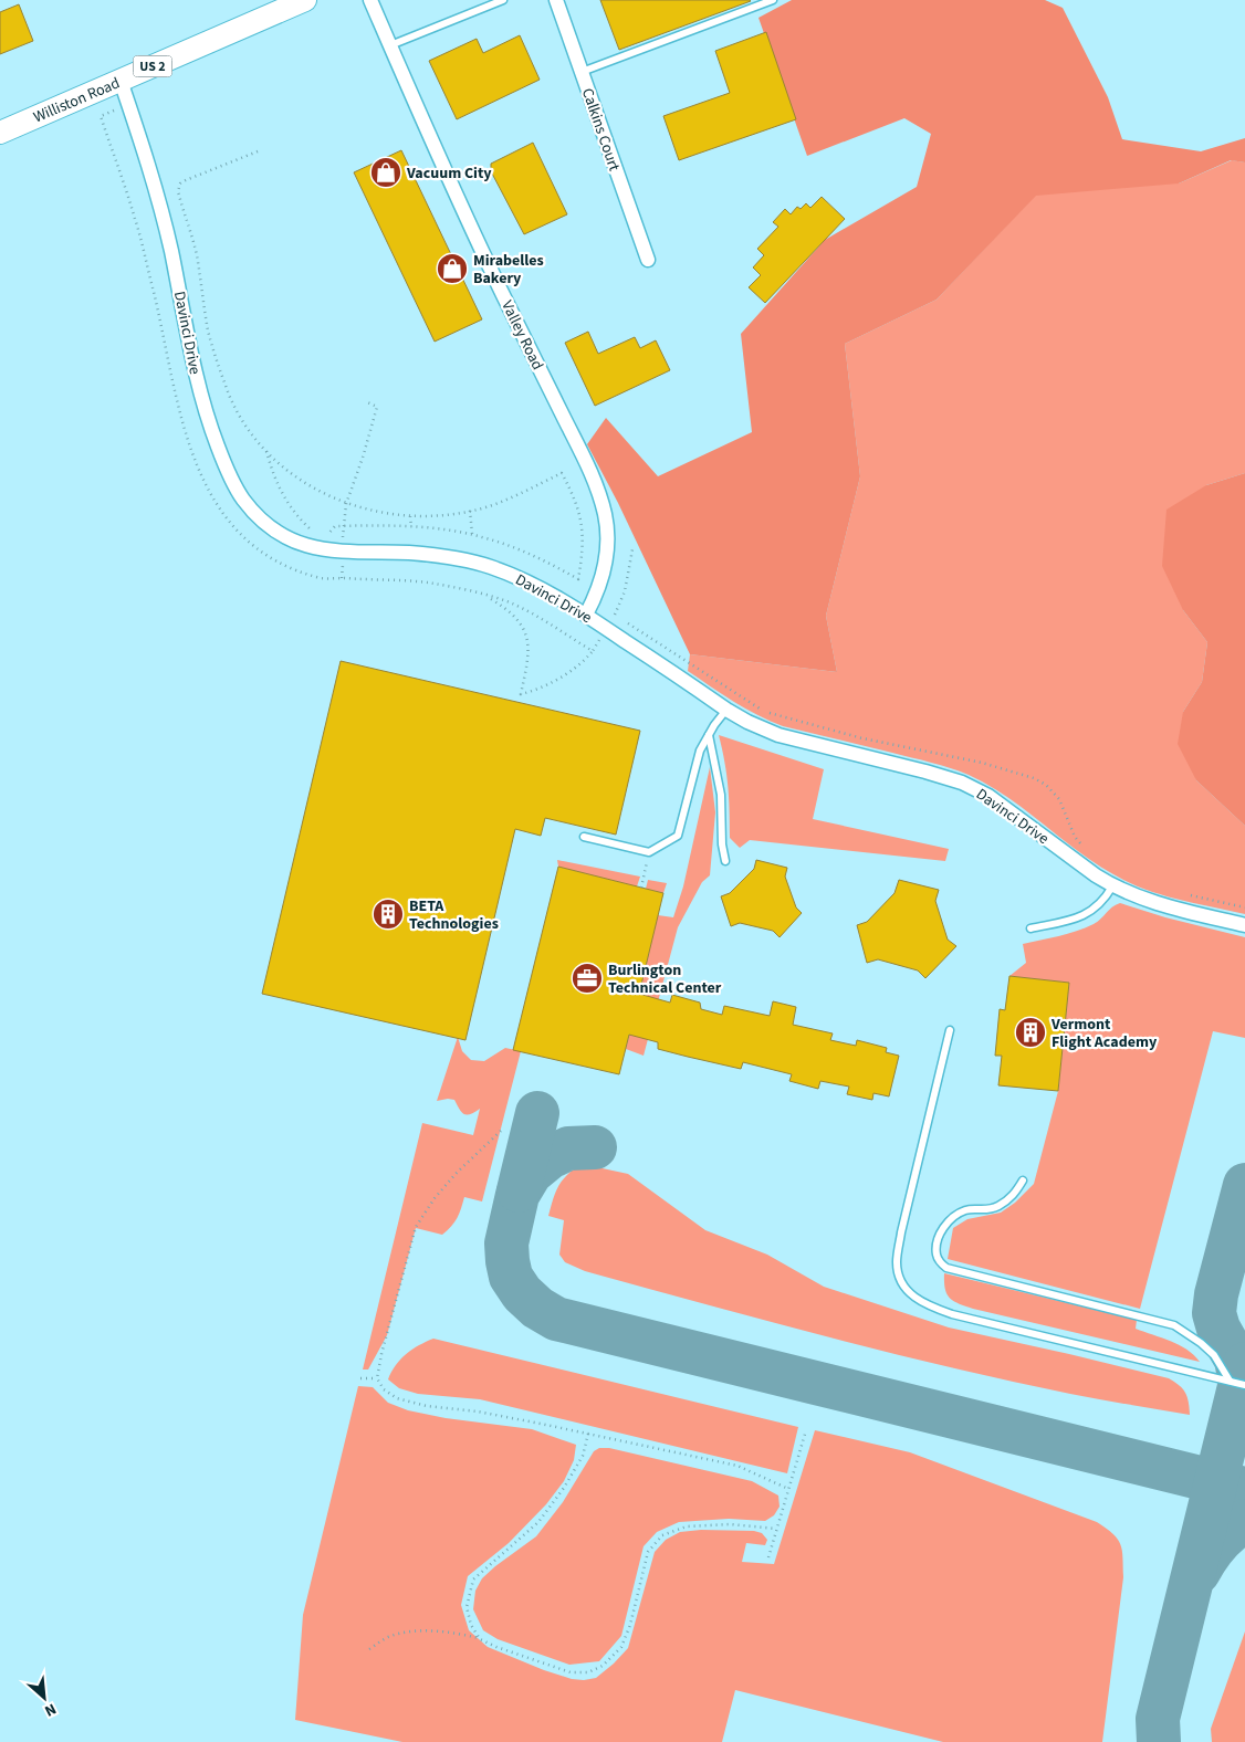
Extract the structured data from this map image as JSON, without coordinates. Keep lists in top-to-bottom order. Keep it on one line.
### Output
{"streets":{"main road":["US 2","Williston Road"],"street":["Calkins Court","Davinci Drive","Valley Road"]},"crossings":[["Williston Road","Davinci Drive"],["Davinci Drive","Valley Road"]],"places":{"shop":["Vacuum City","Mirabelles Bakery"],"building":["BETA Technologies","Vermont Flight Academy"],"office":["Burlington Technical Center"]},"north":"bottom right"}
